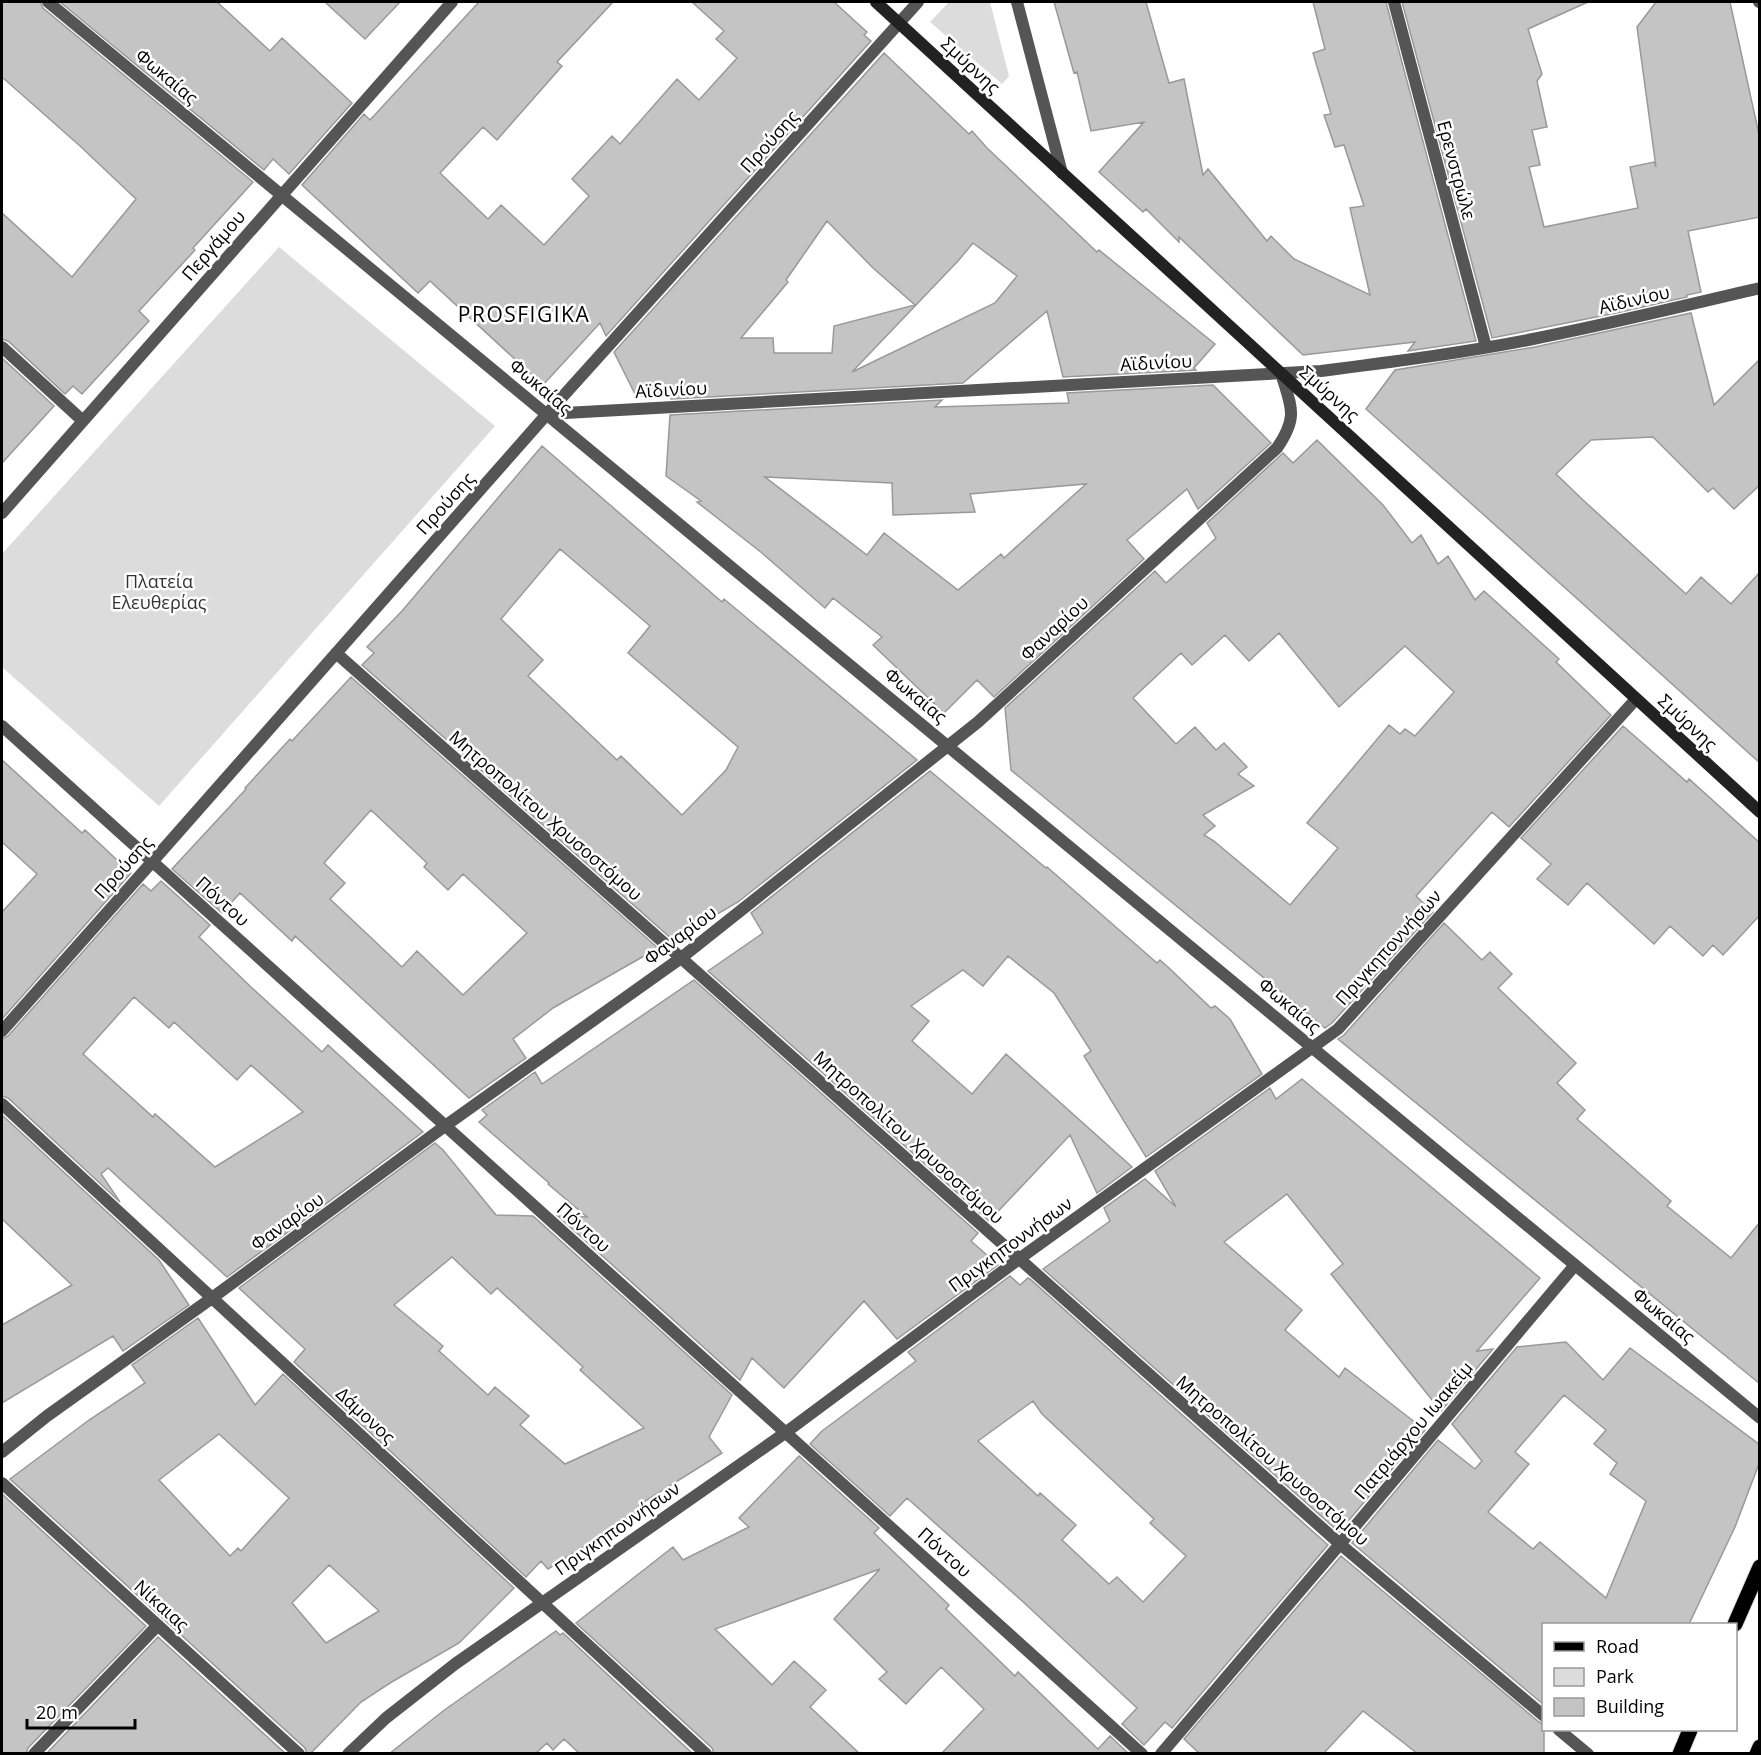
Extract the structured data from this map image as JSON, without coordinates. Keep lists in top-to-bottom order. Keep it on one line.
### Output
{"streets":{"main road":["Σμύρνης"],"street":["Φωκαίας","Προύσης","Ερενστρώλε","Περγάμου","Αϊδινίου","Φαναρίου","Μητροπολίτου Χρυσοστόμου","Πόντου","Πριγκηποννήσων","Δάμονος","Πατριάρχου Ιωακείμ","Νίκαιας"]},"crossings":[["Σμύρνης","Προύσης"],["Σμύρνης","Αϊδινίου"],["Σμύρνης","Φαναρίου"],["Σμύρνης","Πριγκηποννήσων"],["Φωκαίας","Προύσης"],["Φωκαίας","Περγάμου"],["Φωκαίας","Αϊδινίου"],["Φωκαίας","Φαναρίου"],["Φωκαίας","Πριγκηποννήσων"],["Φωκαίας","Πατριάρχου Ιωακείμ"],["Προύσης","Αϊδινίου"],["Προύσης","Μητροπολίτου Χρυσοστόμου"],["Προύσης","Πόντου"],["Ερενστρώλε","Αϊδινίου"],["Αϊδινίου","Φαναρίου"],["Φαναρίου","Μητροπολίτου Χρυσοστόμου"],["Φαναρίου","Πόντου"],["Φαναρίου","Δάμονος"],["Μητροπολίτου Χρυσοστόμου","Πριγκηποννήσων"],["Μητροπολίτου Χρυσοστόμου","Πατριάρχου Ιωακείμ"],["Πόντου","Πριγκηποννήσων"],["Πριγκηποννήσων","Δάμονος"]],"districts":["PROSFIGIKA"],"parks":["Πλατεία Ελευθερίας"],"legend":["Road","Park","Building"],"scale_bar":"20 m"}
